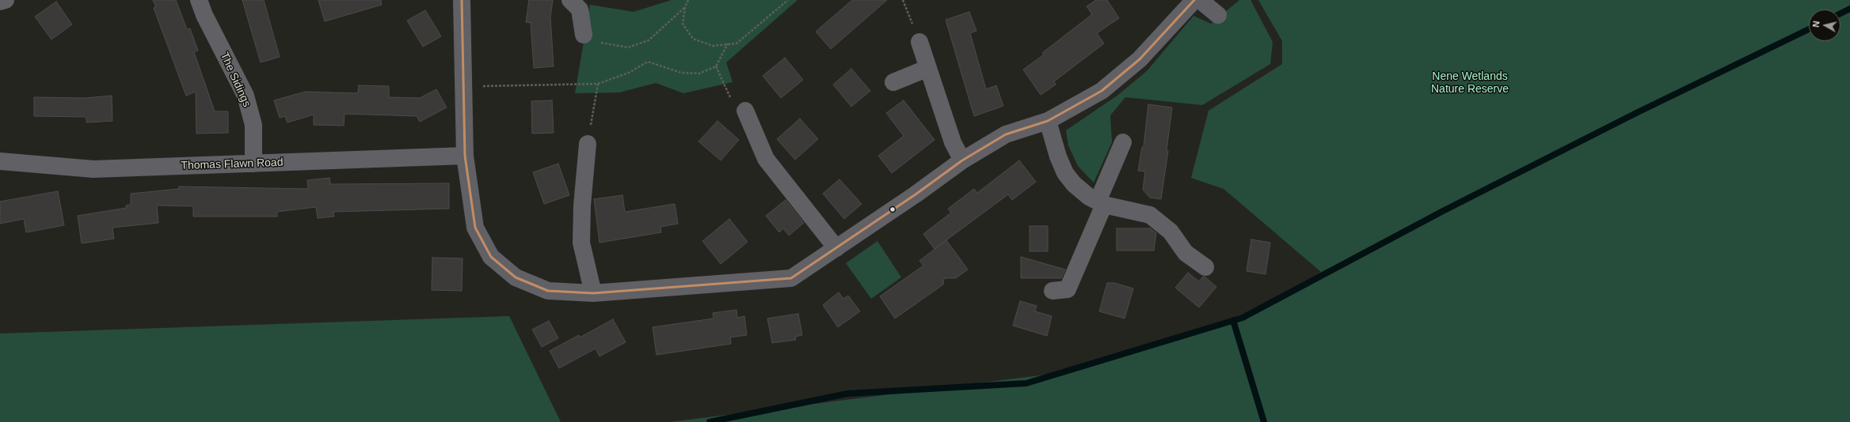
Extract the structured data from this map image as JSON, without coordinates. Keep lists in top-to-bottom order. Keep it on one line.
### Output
{"streets":{"street":["The Sidings","Thomas Flawn Road"]},"crossings":[["The Sidings","Thomas Flawn Road"]],"parks":["Nene Wetlands Nature Reserve"],"north":"left"}
